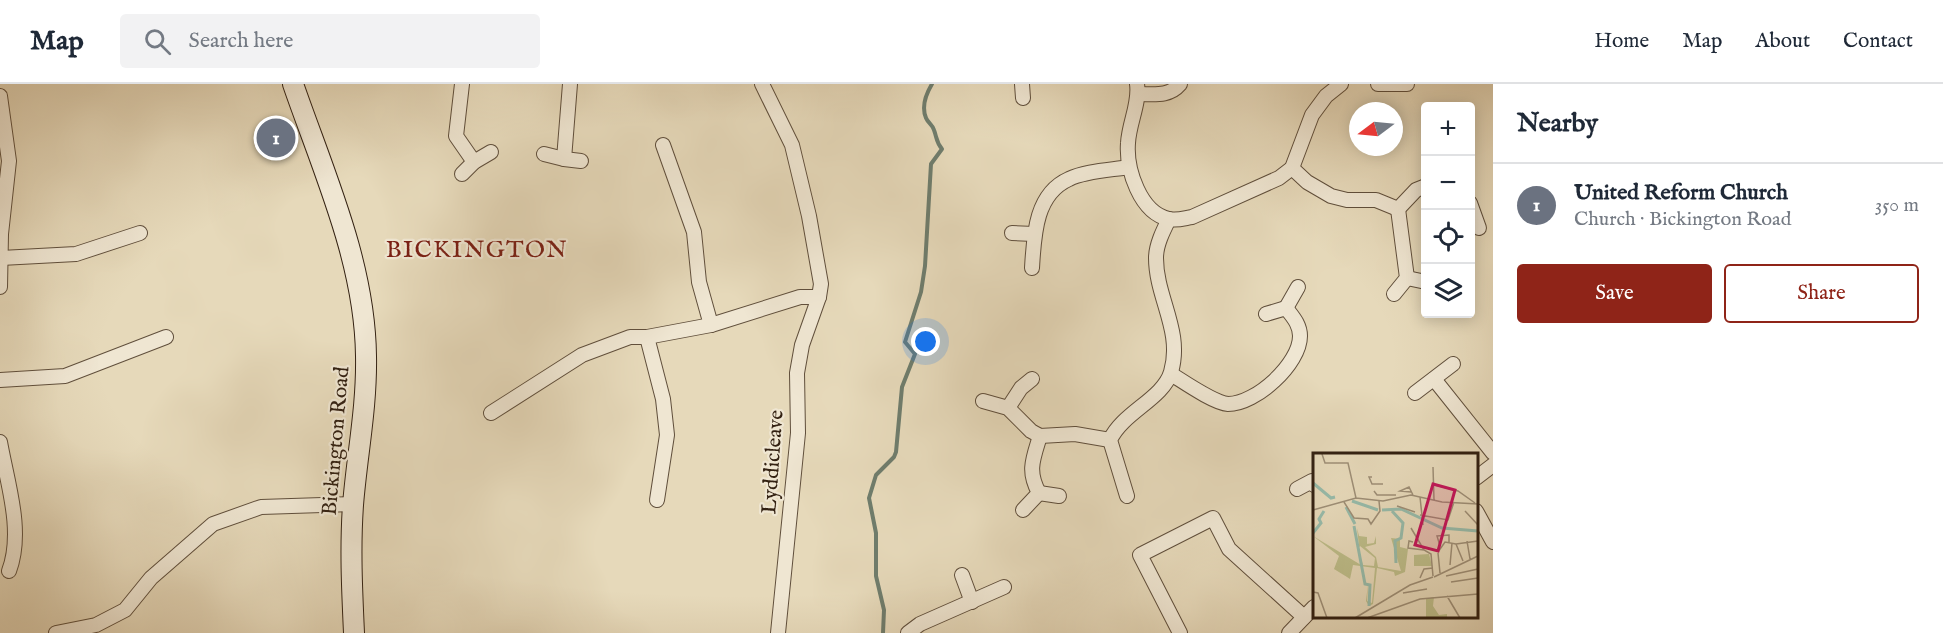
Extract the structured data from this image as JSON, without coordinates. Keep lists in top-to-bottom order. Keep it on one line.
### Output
{"streets":{"main road":["Bickington Road"],"street":["Lyddicleave"]},"districts":["BICKINGTON"],"north":"left","page":{"header":"Map","search":"Search here","nav":["Home","Map","About","Contact"],"heading":"Nearby","map_buttons":["+","−"],"pins":"1","list":[{"mark":"1","name":"United Reform Church","note":"Church · Bickington Road","value":"350 m"}],"buttons":["Save","Share"]}}
